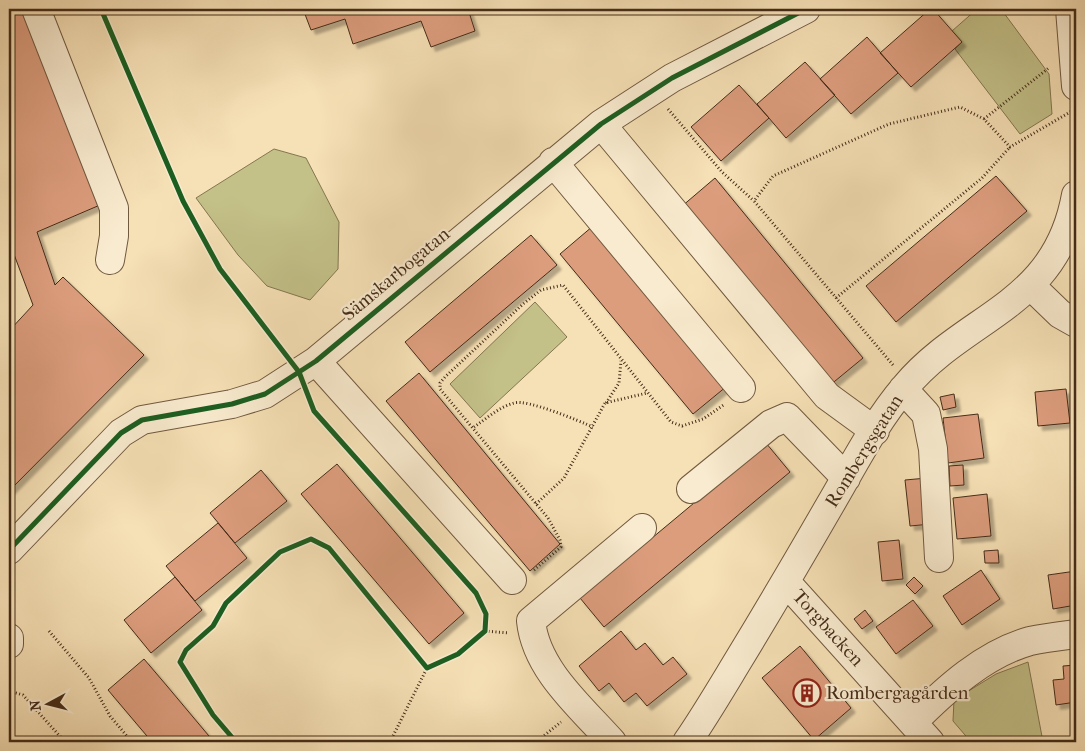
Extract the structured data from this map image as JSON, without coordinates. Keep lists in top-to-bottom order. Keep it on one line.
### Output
{"streets":{"street":["Sämskarbogatan","Rombergsgatan","Torgbacken"]},"crossings":[["Rombergsgatan","Torgbacken"]],"places":{"building":["Rombergagården"]},"north":"left"}
